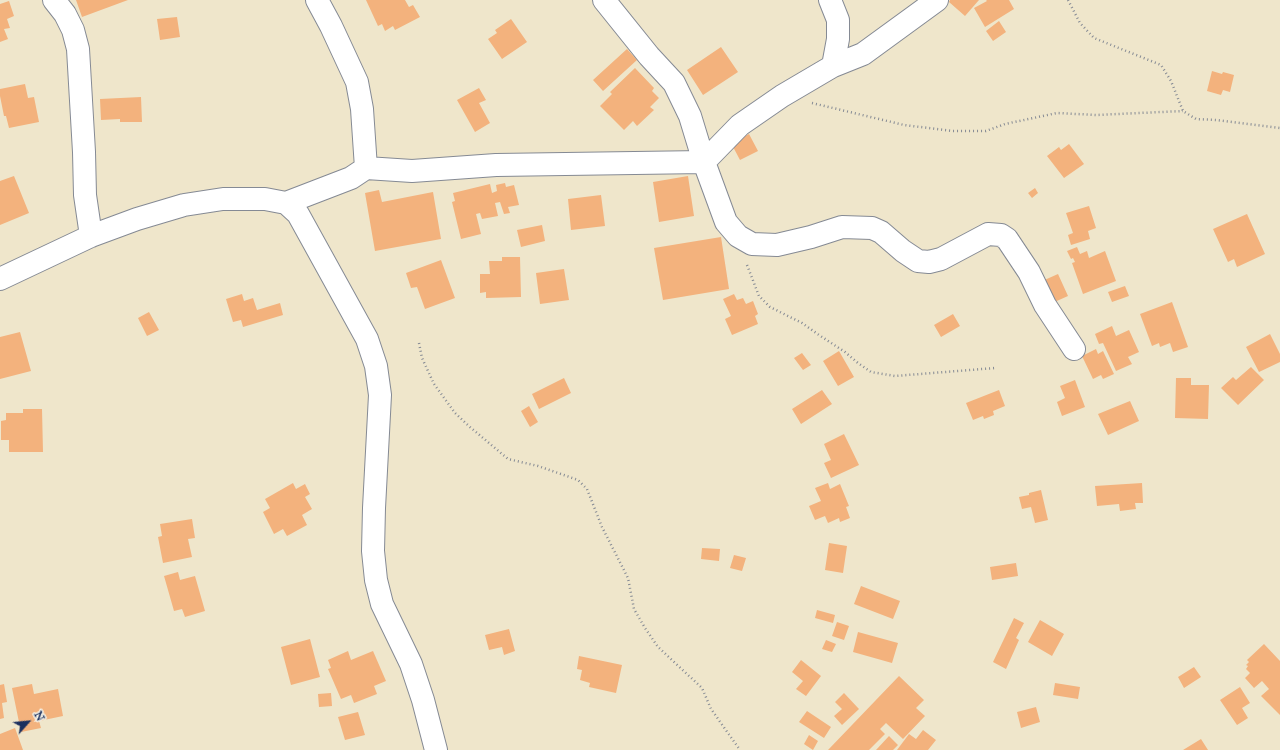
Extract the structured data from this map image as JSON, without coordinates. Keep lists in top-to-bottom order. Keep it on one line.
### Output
{"north":"top right"}
